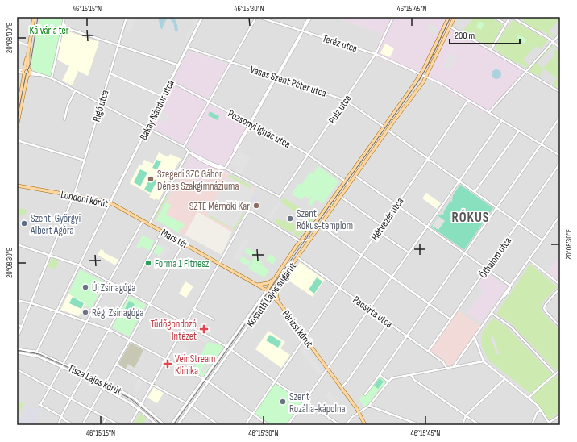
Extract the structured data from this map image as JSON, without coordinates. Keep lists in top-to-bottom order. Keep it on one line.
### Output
{"streets":{"main road":["Londoni körút","Mars tér","Kossuth Lajos sugárút","Párizsi körút"],"street":["Teréz utca","Vasas Szent Péter utca","Rigó utca","Pulz utca","Bakay Nándor utca","Pozsonyi Ignác utca","Hétvezér utca","Öthalom utca","Pacsirta utca","Tisza Lajos körút"]},"crossings":[["Teréz utca","Pulz utca"],["Teréz utca","Kossuth Lajos sugárút"],["Vasas Szent Péter utca","Pulz utca"],["Vasas Szent Péter utca","Bakay Nándor utca"],["Vasas Szent Péter utca","Kossuth Lajos sugárút"],["Rigó utca","Londoni körút"],["Pulz utca","Pozsonyi Ignác utca"],["Bakay Nándor utca","Pozsonyi Ignác utca"],["Bakay Nándor utca","Londoni körút"],["Pozsonyi Ignác utca","Kossuth Lajos sugárút"],["Londoni körút","Mars tér"],["Hétvezér utca","Pacsirta utca"],["Hétvezér utca","Párizsi körút"],["Mars tér","Párizsi körút"],["Öthalom utca","Pacsirta utca"],["Kossuth Lajos sugárút","Pacsirta utca"],["Kossuth Lajos sugárút","Párizsi körút"]],"districts":["RÓKUS"],"parks":["Kálvária tér"],"places":{"other":["Szegedi SZC Gábor Dénes Szakgimnáziuma","SZTE Mérnöki Kar","Szent Rókus-templom","Szent-Györgyi Albert Agóra","Forma 1 Fitnesz","Új Zsinagóga","Régi Zsinagóga","Szent Rozália-kápolna"],"health":["Tüdőgondozó Intézet","VeinStream Klinika"]},"scale_bar":"200 m","coordinates":["46°15'15\"N","46°15'30\"N","46°15'45\"N","20°08'00\"E","20°08'30\"E"]}
